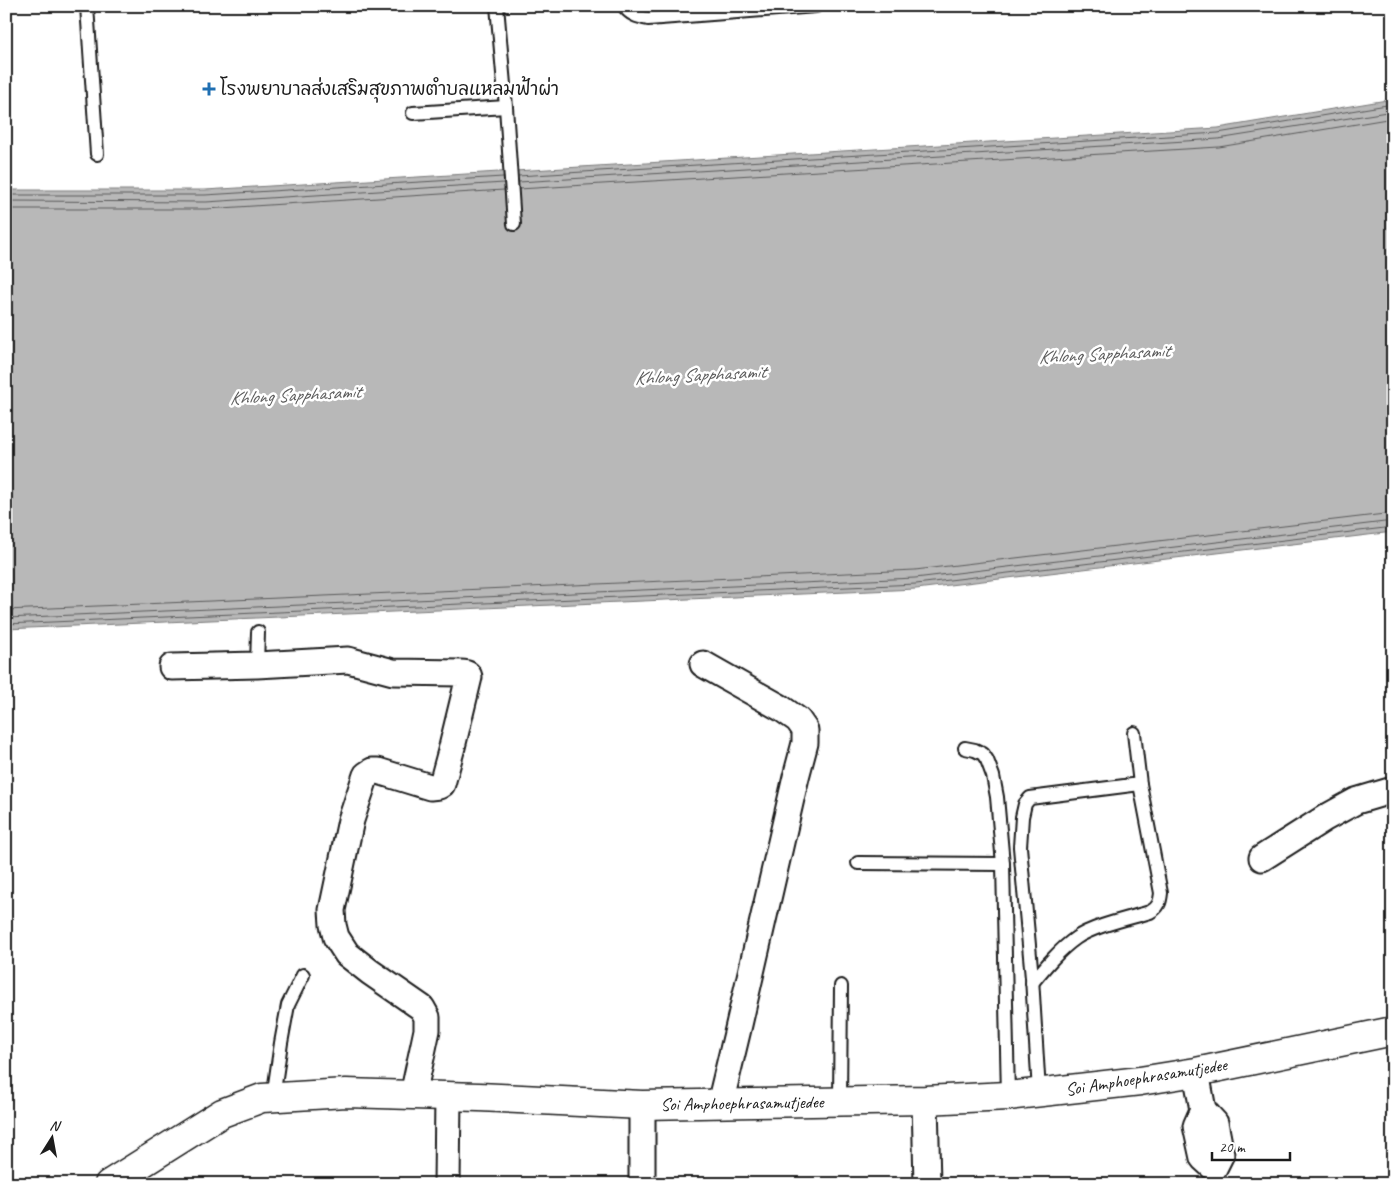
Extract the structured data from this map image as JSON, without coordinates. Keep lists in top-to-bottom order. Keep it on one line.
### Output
{"streets":{"street":["Soi Amphoephrasamutjedee"]},"water":["Khlong Sapphasamit"],"places":{"health":["โรงพยาบาลส่งเสริมสุขภาพตำบลแหลมฟ้าผ่า"]},"scale_bar":"20 m","north":"top"}
